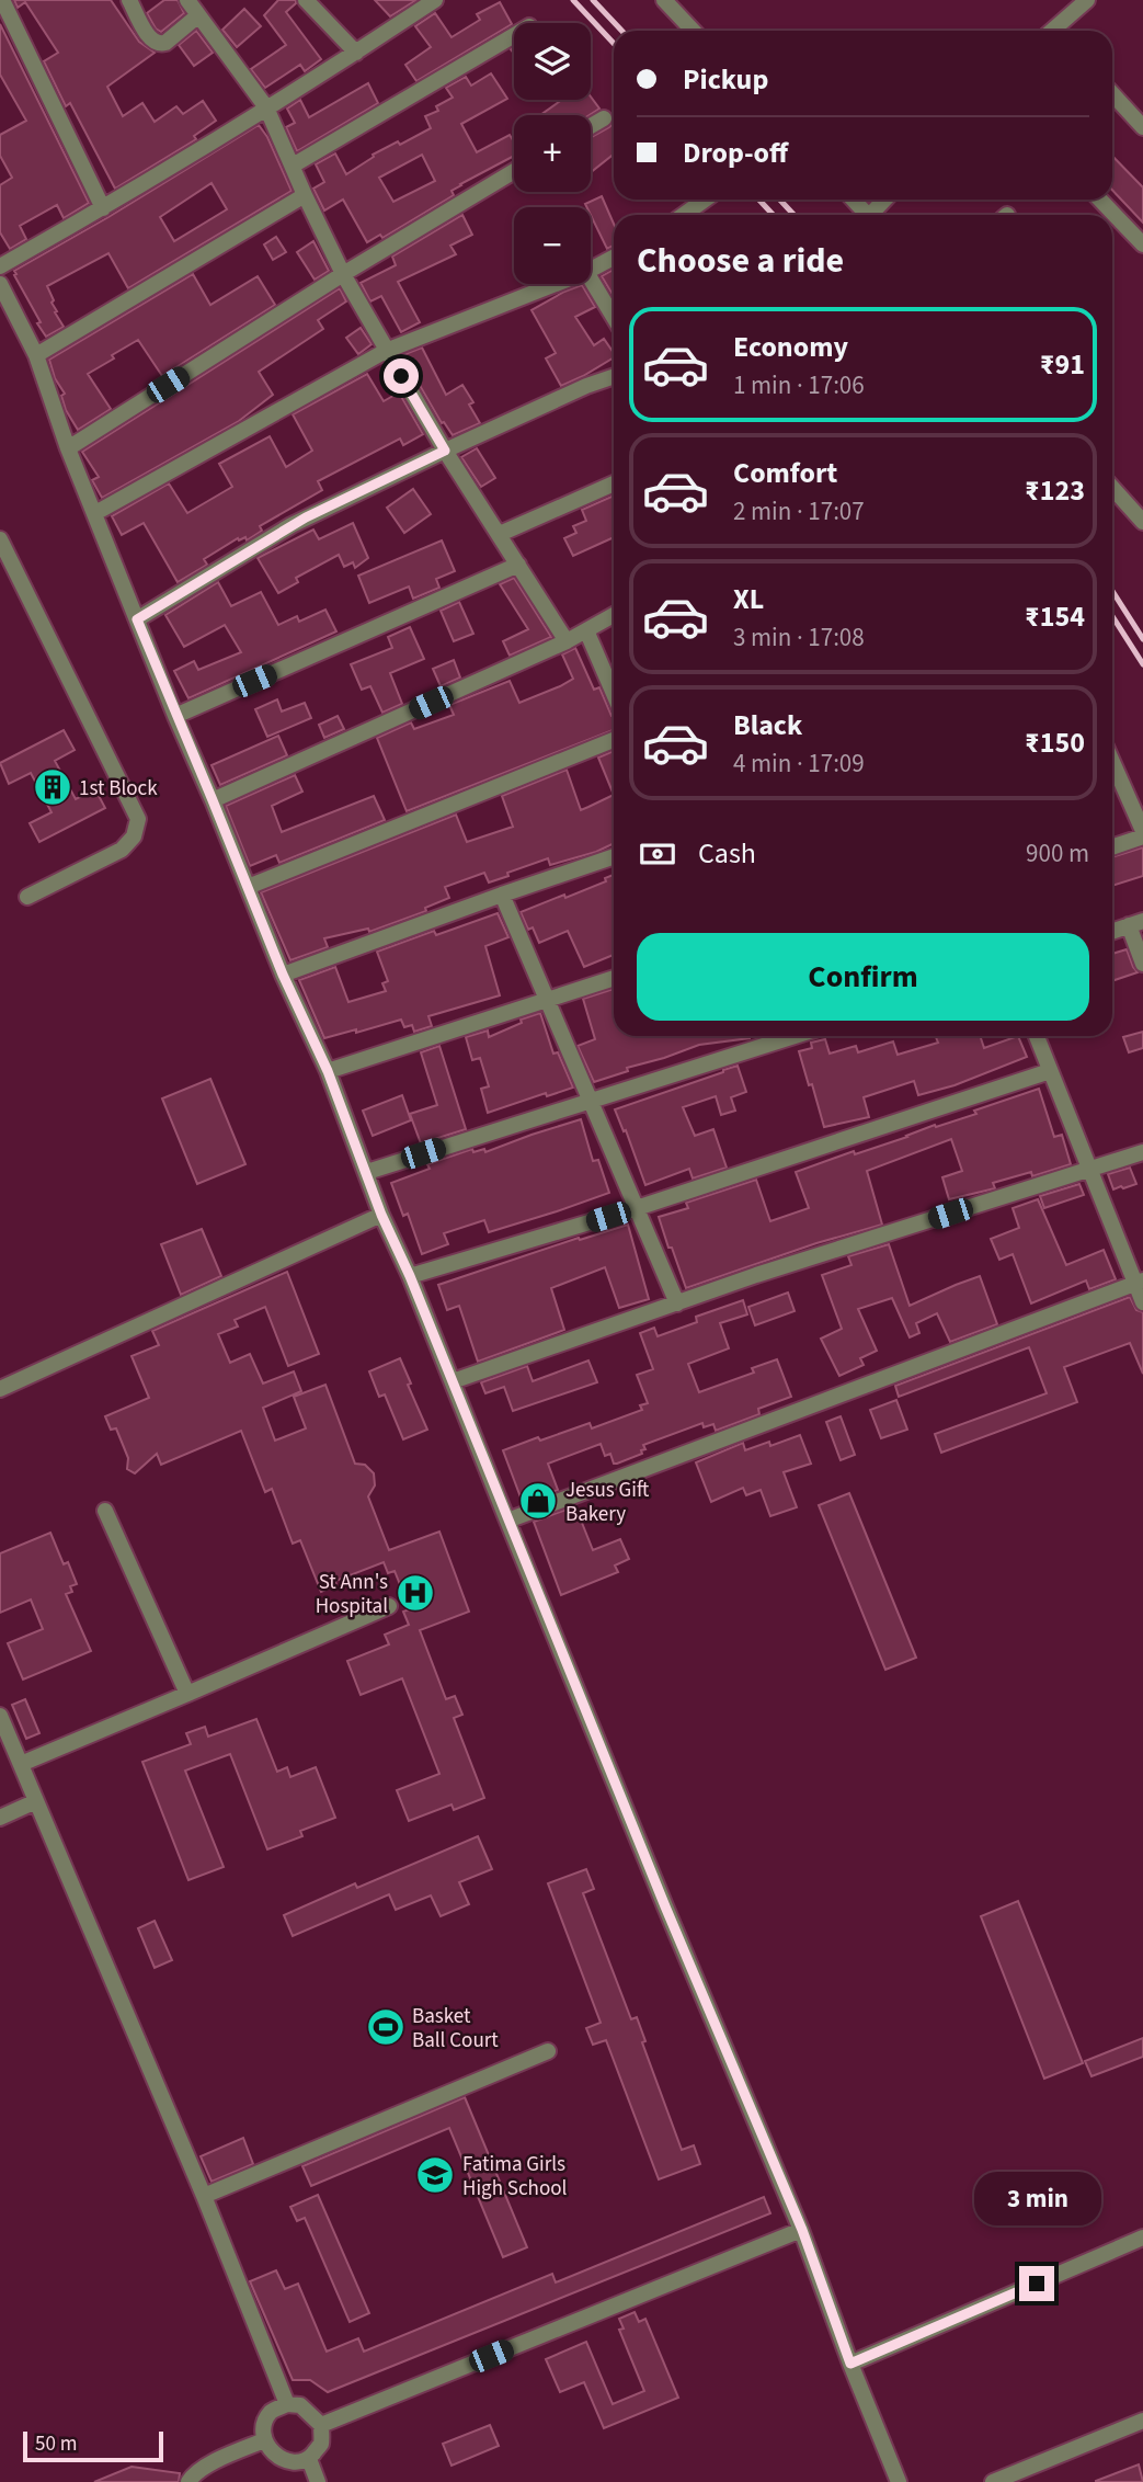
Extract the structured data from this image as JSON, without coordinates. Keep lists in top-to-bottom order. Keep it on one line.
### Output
{"places":{"building":["1st Block"],"shop":["Jesus Gift Bakery"],"hospital":["St Ann's Hospital"],"sports":["Basket Ball Court"],"school or university":["Fatima Girls High School"]},"scale_bar":"50 m","page":{"map_buttons":["+","−"],"banner":["Pickup","Drop-off"],"heading":"Choose a ride","list":[{"name":"Economy","note":"1 min · 17:06","value":"₹91"},{"name":"Comfort","note":"2 min · 17:07","value":"₹123"},{"name":"XL","note":"3 min · 17:08","value":"₹154"},{"name":"Black","note":"4 min · 17:09","value":"₹150"}],"pay":["Cash","900 m"],"buttons":"Confirm","bubble":"3 min","scale":"50 m"}}
